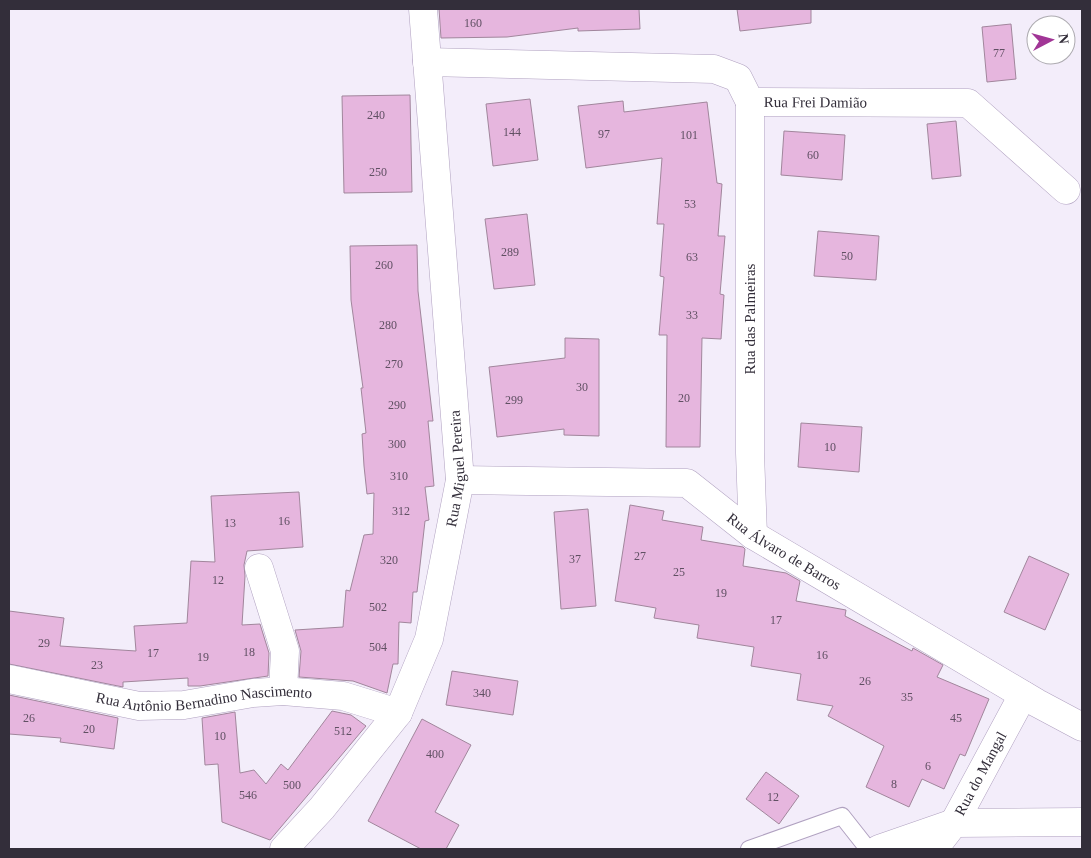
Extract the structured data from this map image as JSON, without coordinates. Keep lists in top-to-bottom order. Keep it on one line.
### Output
{"streets":{"street":["Rua Frei Damião","Rua das Palmeiras","Rua Miguel Pereira","Rua Álvaro de Barros","Rua Antônio Bernadino Nascimento","Rua do Mangal"]},"crossings":[["Rua Frei Damião","Rua das Palmeiras"],["Rua Frei Damião","Rua Miguel Pereira"],["Rua das Palmeiras","Rua Álvaro de Barros"],["Rua Miguel Pereira","Rua Álvaro de Barros"],["Rua Miguel Pereira","Rua Antônio Bernadino Nascimento"],["Rua Álvaro de Barros","Rua do Mangal"]],"house_numbers":["160","77","240","144","97","101","60","250","53","289","50","63","260","33","280","270","30","20","299","290","300","10","310","312","16","13","27","37","320","25","12","19","502","17","29","504","18","17","16","19","23","26","340","35","26","45","20","512","10","400","6","8","500","546","12"],"north":"right"}
